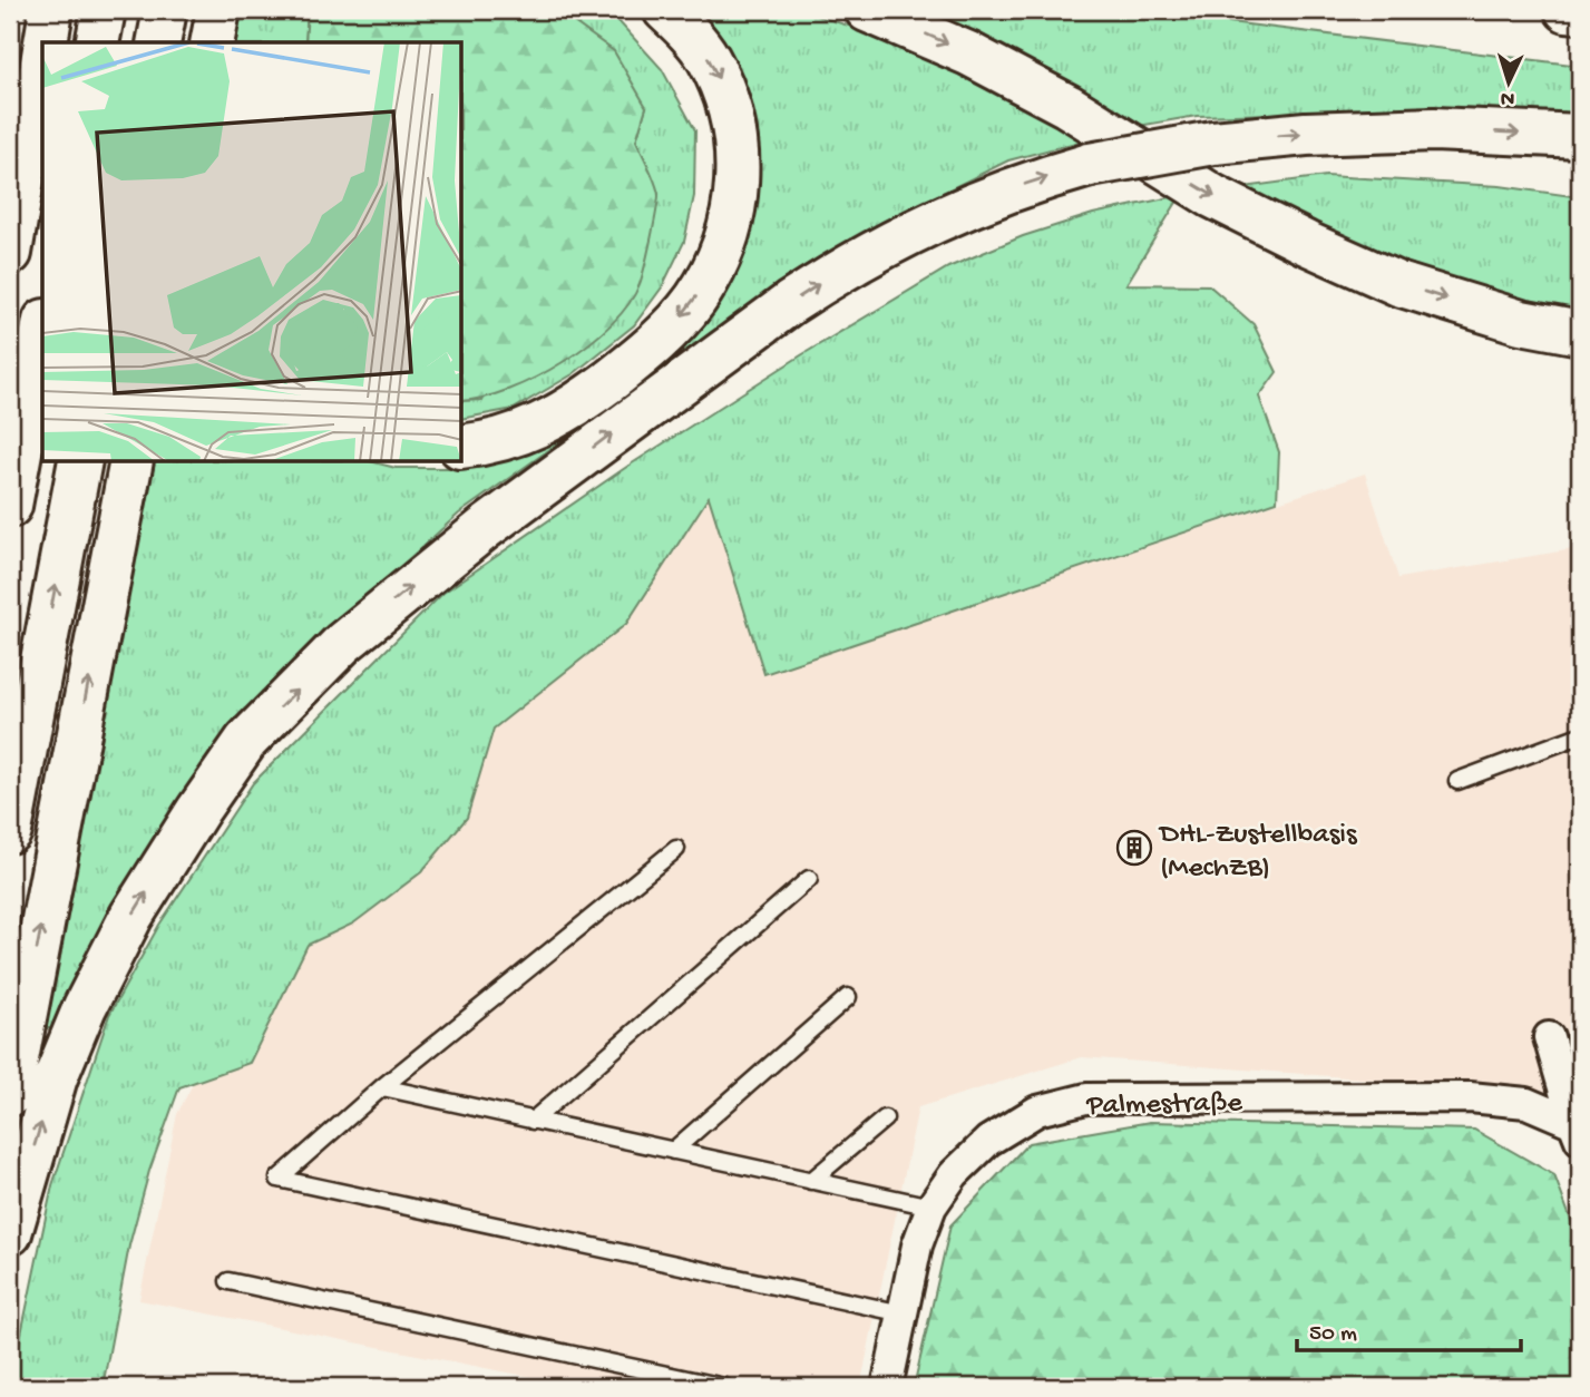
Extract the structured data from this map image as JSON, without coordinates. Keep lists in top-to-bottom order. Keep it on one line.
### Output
{"streets":{"street":["Palmestraße"]},"places":{"building":["DHL-Zustellbasis (MechZB)"]},"scale_bar":"50 m","north":"bottom"}
